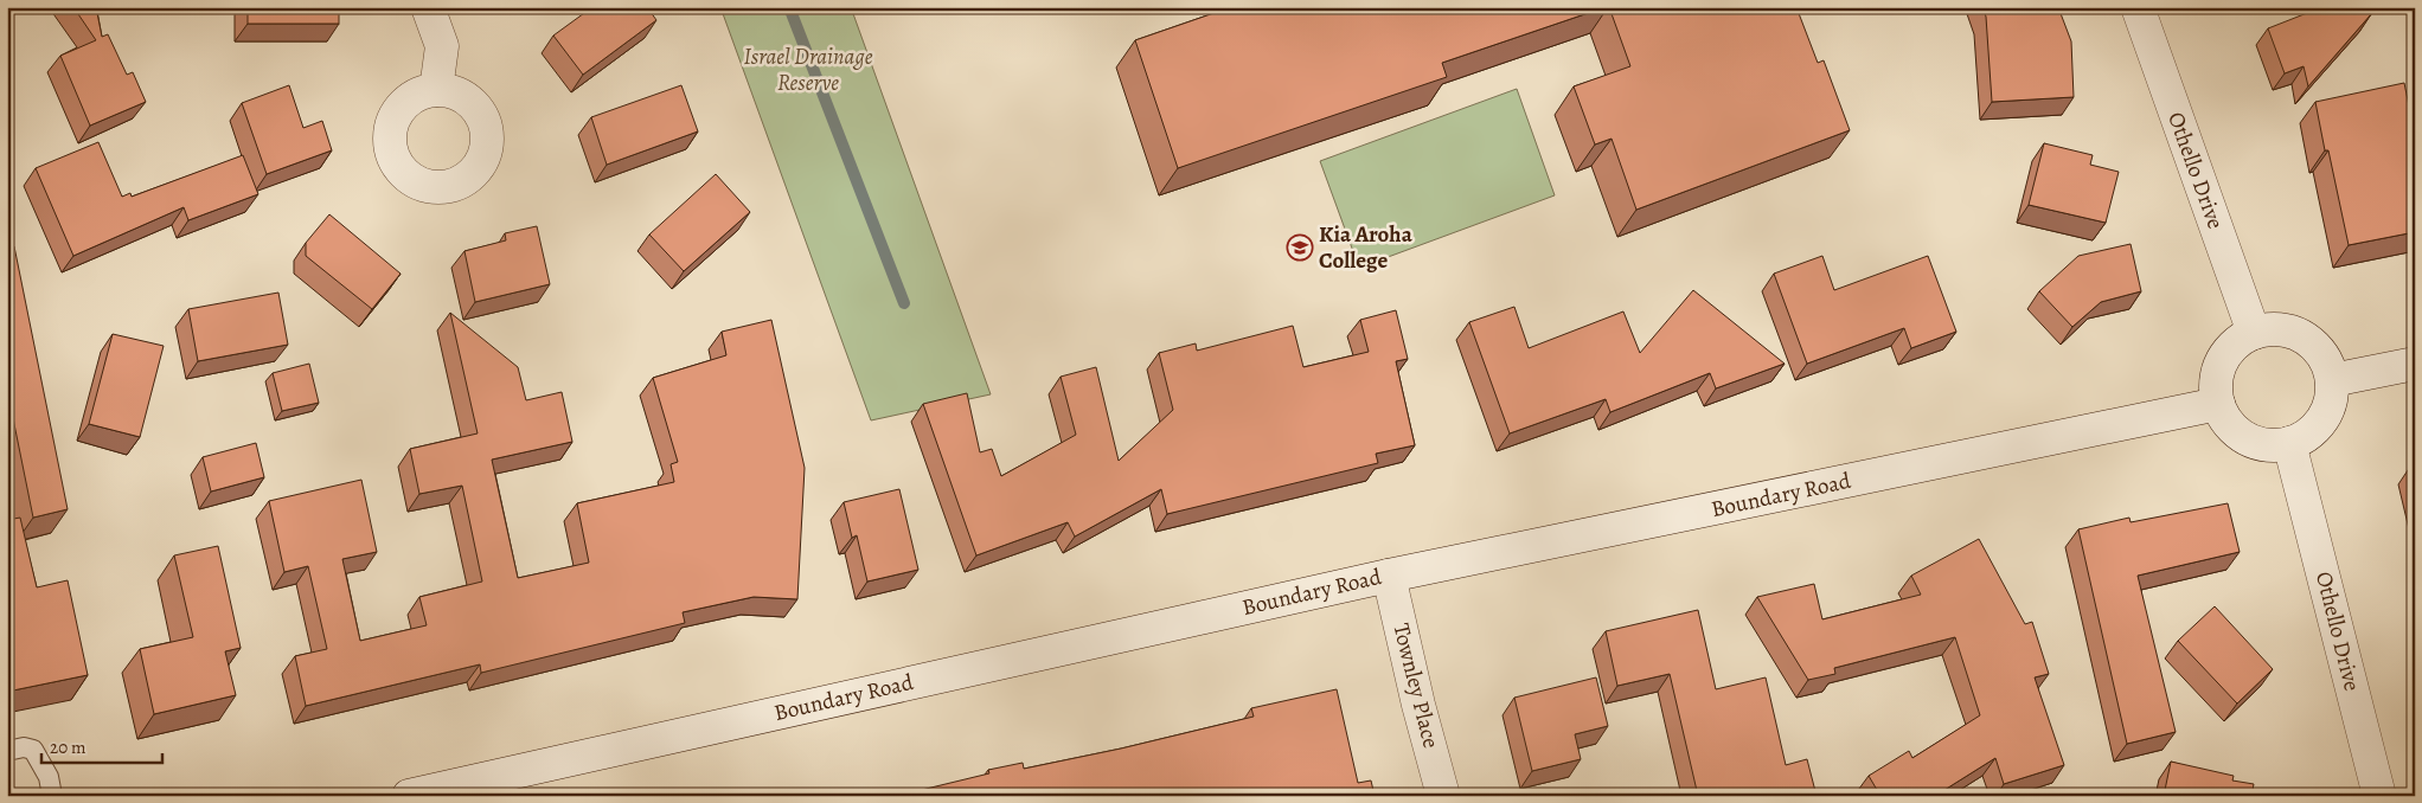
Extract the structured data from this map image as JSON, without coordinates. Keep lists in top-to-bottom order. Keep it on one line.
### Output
{"streets":{"main road":["Othello Drive","Boundary Road","Townley Place"]},"crossings":[["Othello Drive","Boundary Road"],["Boundary Road","Townley Place"]],"parks":["Israel Drainage Reserve"],"places":{"school or university":["Kia Aroha College"]},"scale_bar":"20 m"}
